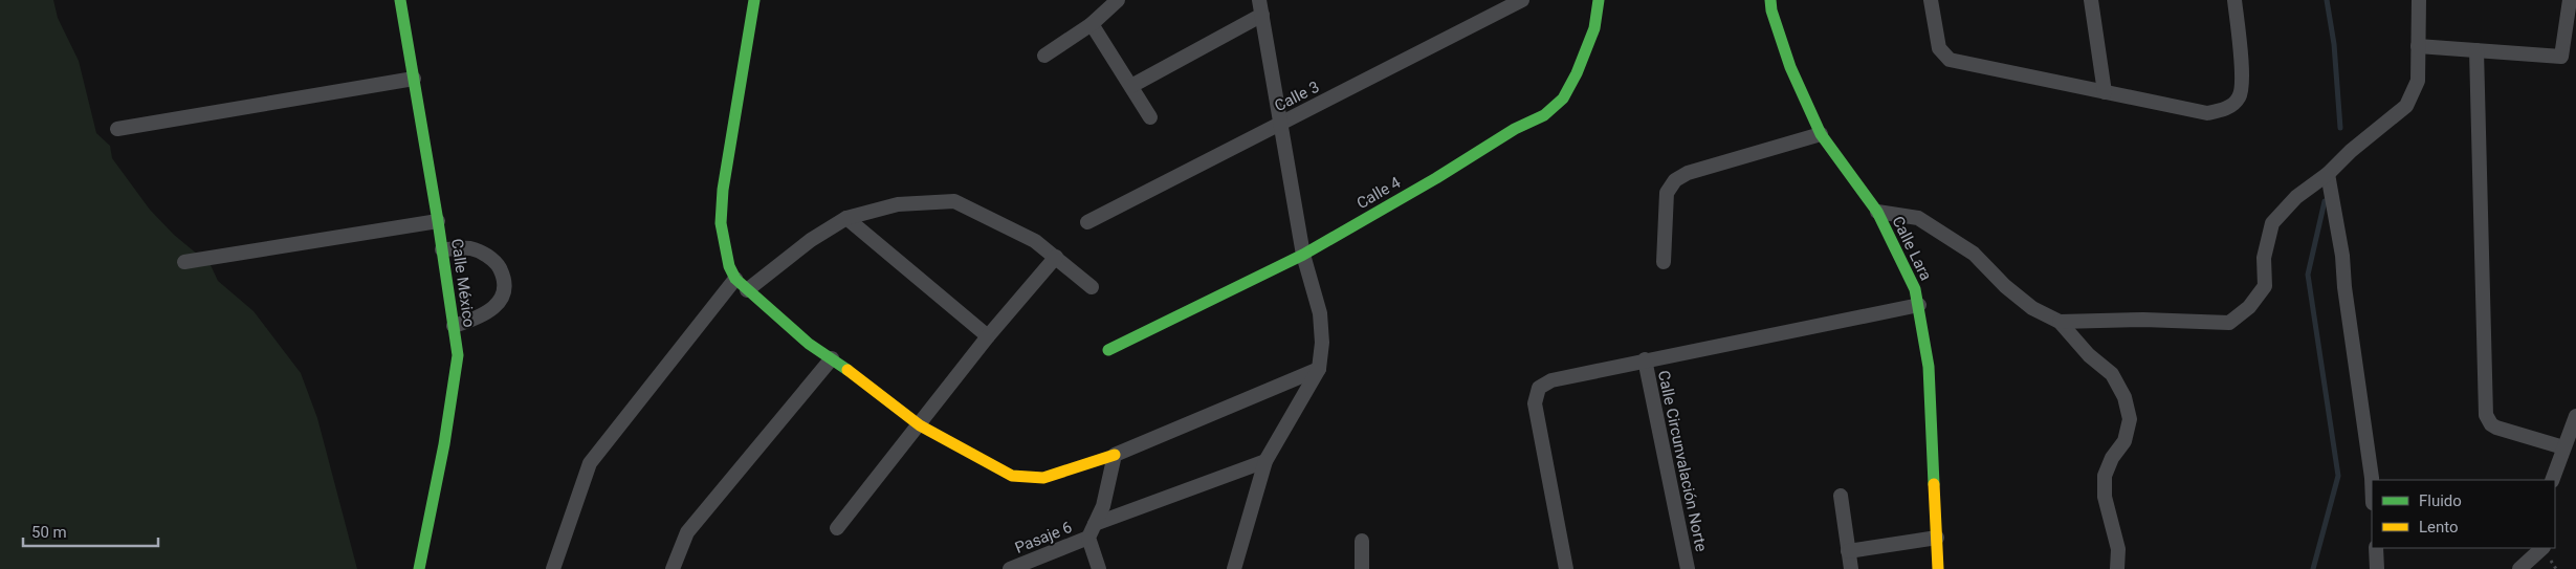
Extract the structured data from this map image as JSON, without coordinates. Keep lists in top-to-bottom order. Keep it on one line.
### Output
{"streets":{"street":["Calle 3","Calle 4","Calle Lara","Calle México","Calle Circunvalación Norte","Pasaje 6"]},"legend":["Fluido","Lento"],"scale_bar":"50 m"}
